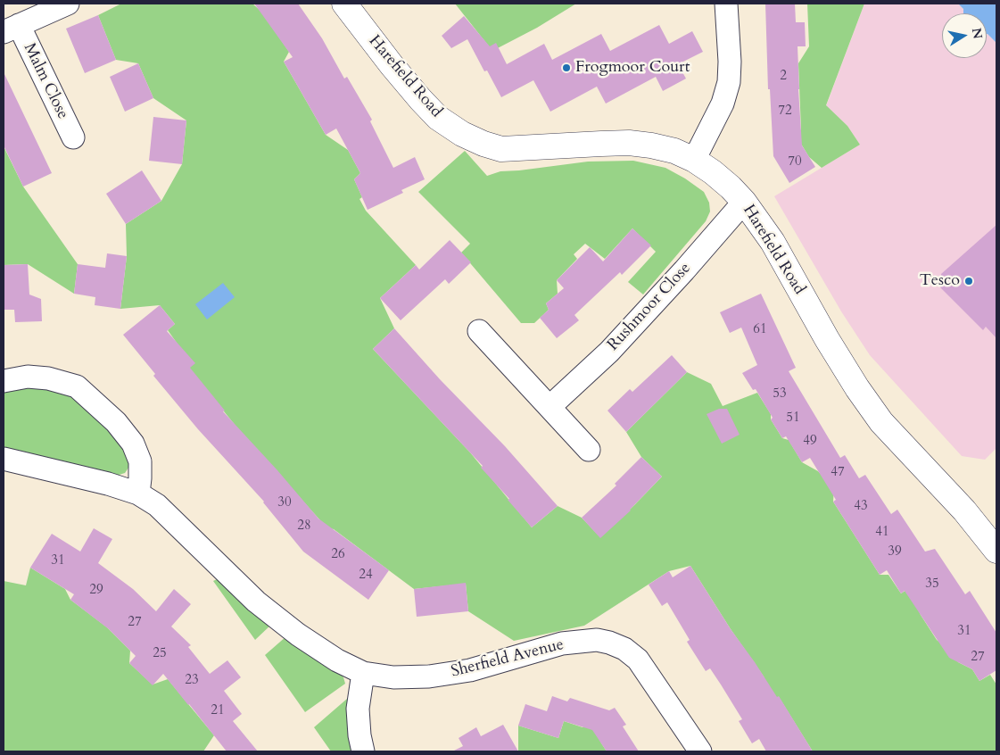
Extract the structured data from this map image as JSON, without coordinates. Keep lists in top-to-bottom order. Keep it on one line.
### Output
{"streets":{"street":["Harefield Road","Malm Close","Rushmoor Close","Sherfield Avenue"]},"crossings":[["Harefield Road","Rushmoor Close"]],"places":["Frogmoor Court","Tesco"],"house_numbers":["2","72","70","61","53","51","49","47","30","43","28","41","39","26","31","24","35","29","27","31","25","27","23","21"],"north":"right"}
